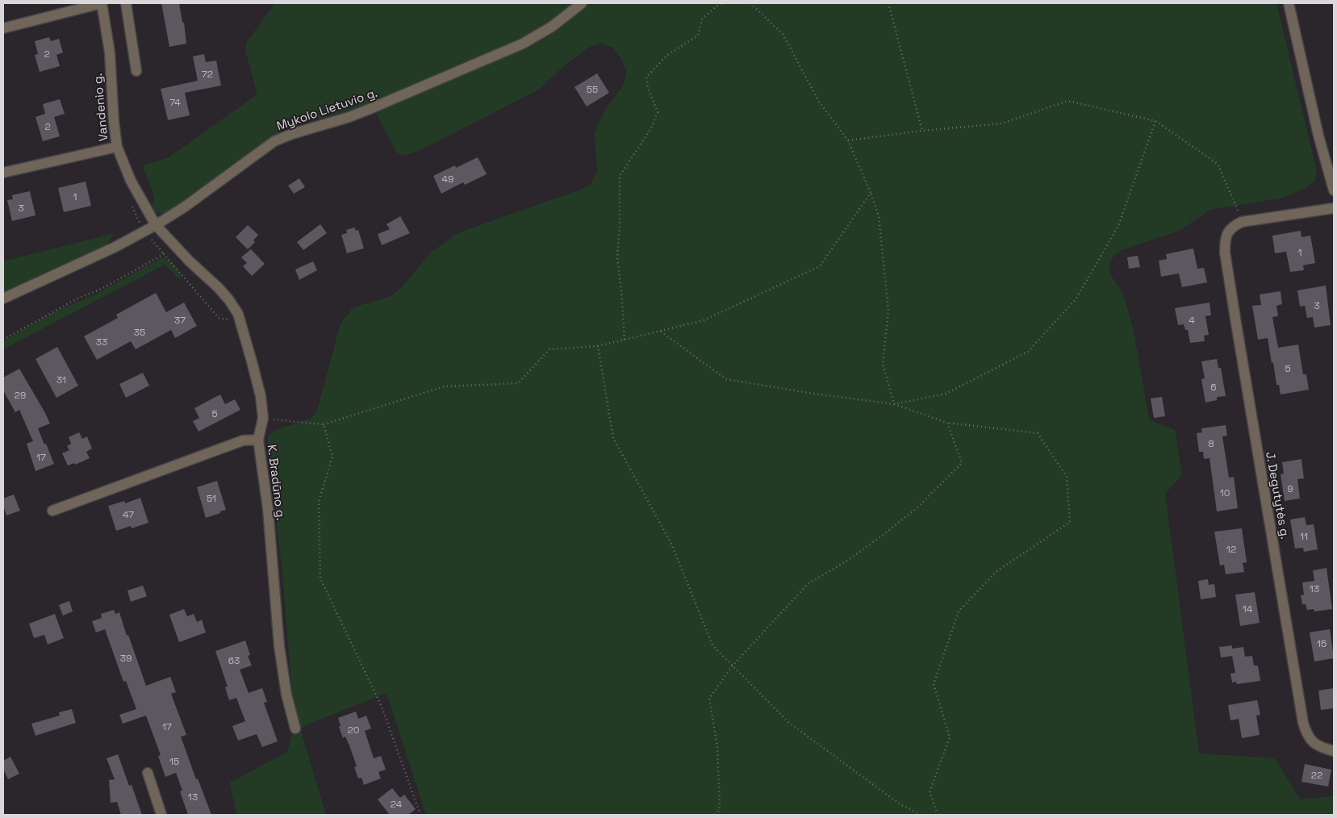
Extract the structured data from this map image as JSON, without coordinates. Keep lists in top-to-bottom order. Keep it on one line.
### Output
{"streets":{"street":["Vandenio g.","Mykolo Lietuvio g.","K. Bradūno g.","J. Degutytės g."]},"crossings":[["Vandenio g.","Mykolo Lietuvio g."],["Vandenio g.","K. Bradūno g."],["Mykolo Lietuvio g.","K. Bradūno g."]],"house_numbers":["2","72","55","74","2","49","1","3","1","3","37","4","35","33","5","31","6","29","5","8","17","9","10","51","47","11","12","13","14","15","39","63","17","20","15","22","13","24"]}
